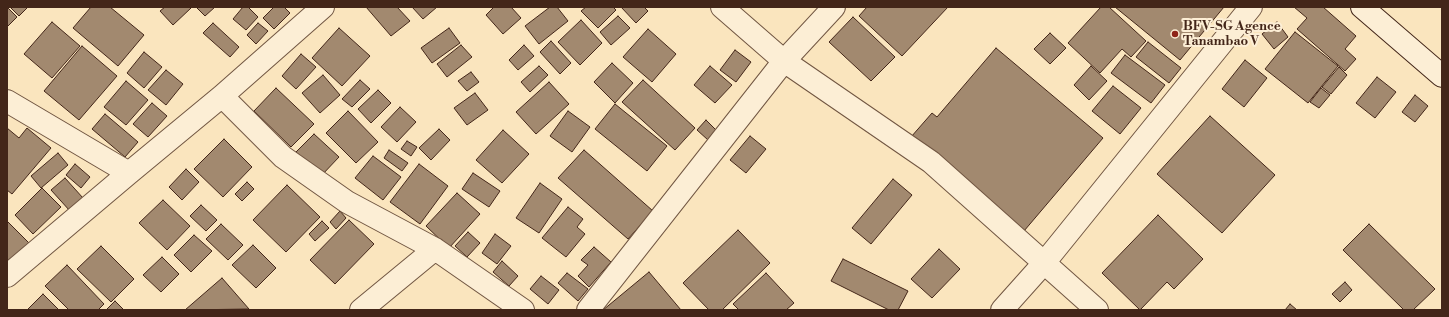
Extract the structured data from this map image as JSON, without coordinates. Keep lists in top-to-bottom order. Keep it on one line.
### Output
{"places":["BFV-SG Agence Tanambao V"]}
